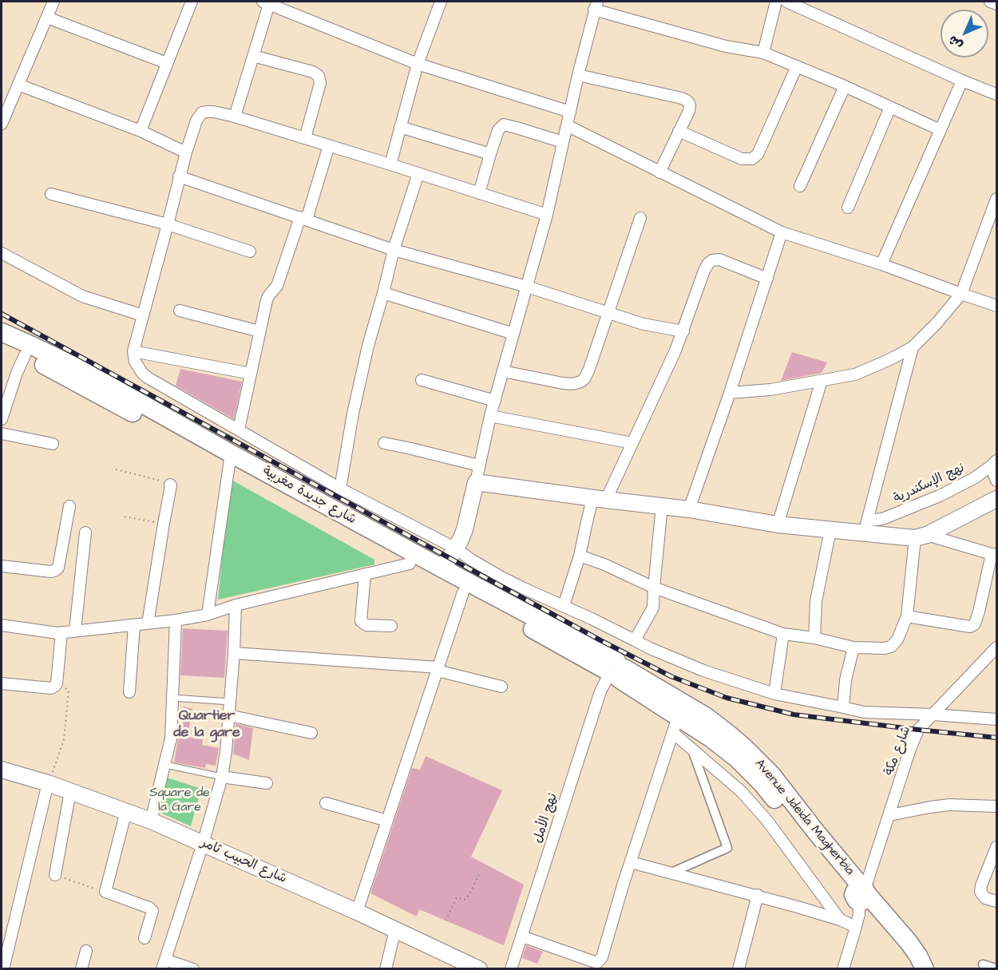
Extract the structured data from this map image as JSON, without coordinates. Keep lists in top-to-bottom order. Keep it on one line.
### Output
{"streets":{"main road":["شارع جديدة مغربية","Avenue Jdeida Magherbia","شارع الحبيب ثامر"],"street":["نهج الإسكندرية","شارع مكة","نهج الأمل"]},"crossings":[["شارع جديدة مغربية","Avenue Jdeida Magherbia"],["شارع جديدة مغربية","نهج الأمل"],["شارع مكة","Avenue Jdeida Magherbia"],["Avenue Jdeida Magherbia","نهج الأمل"]],"districts":["Quartier de la gare"],"parks":["Square de la Gare"],"north":"bottom left"}
